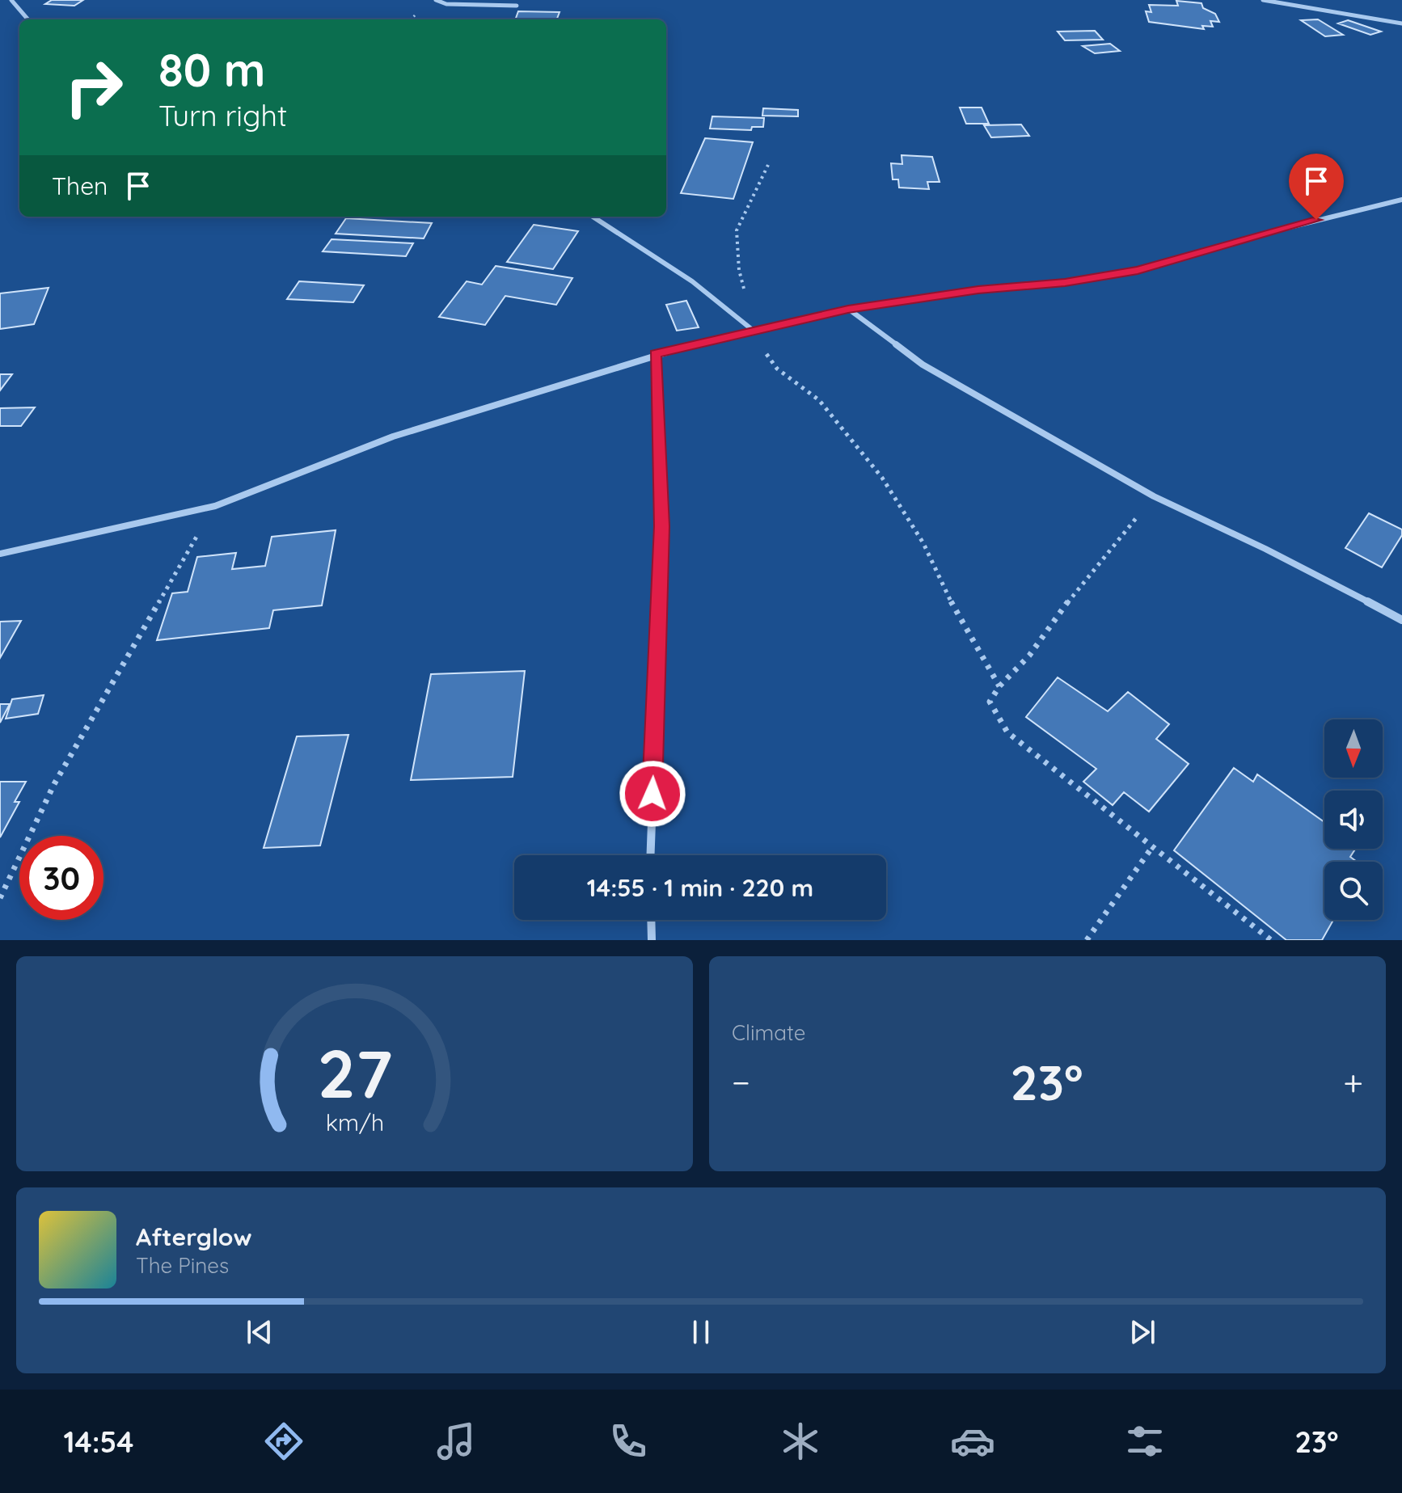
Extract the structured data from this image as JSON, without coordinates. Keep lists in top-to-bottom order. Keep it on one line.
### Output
{"north":"bottom","page":{"turn":["80 m","Turn right"],"then":"Then","limit":"30","trip":"14:55 · 1 min · 220 m","tile":"Climate","heat":["−","23°","+"],"song":["Afterglow","The Pines"],"tabs":["14:54","23°"],"gauge":["27","km/h"]}}
